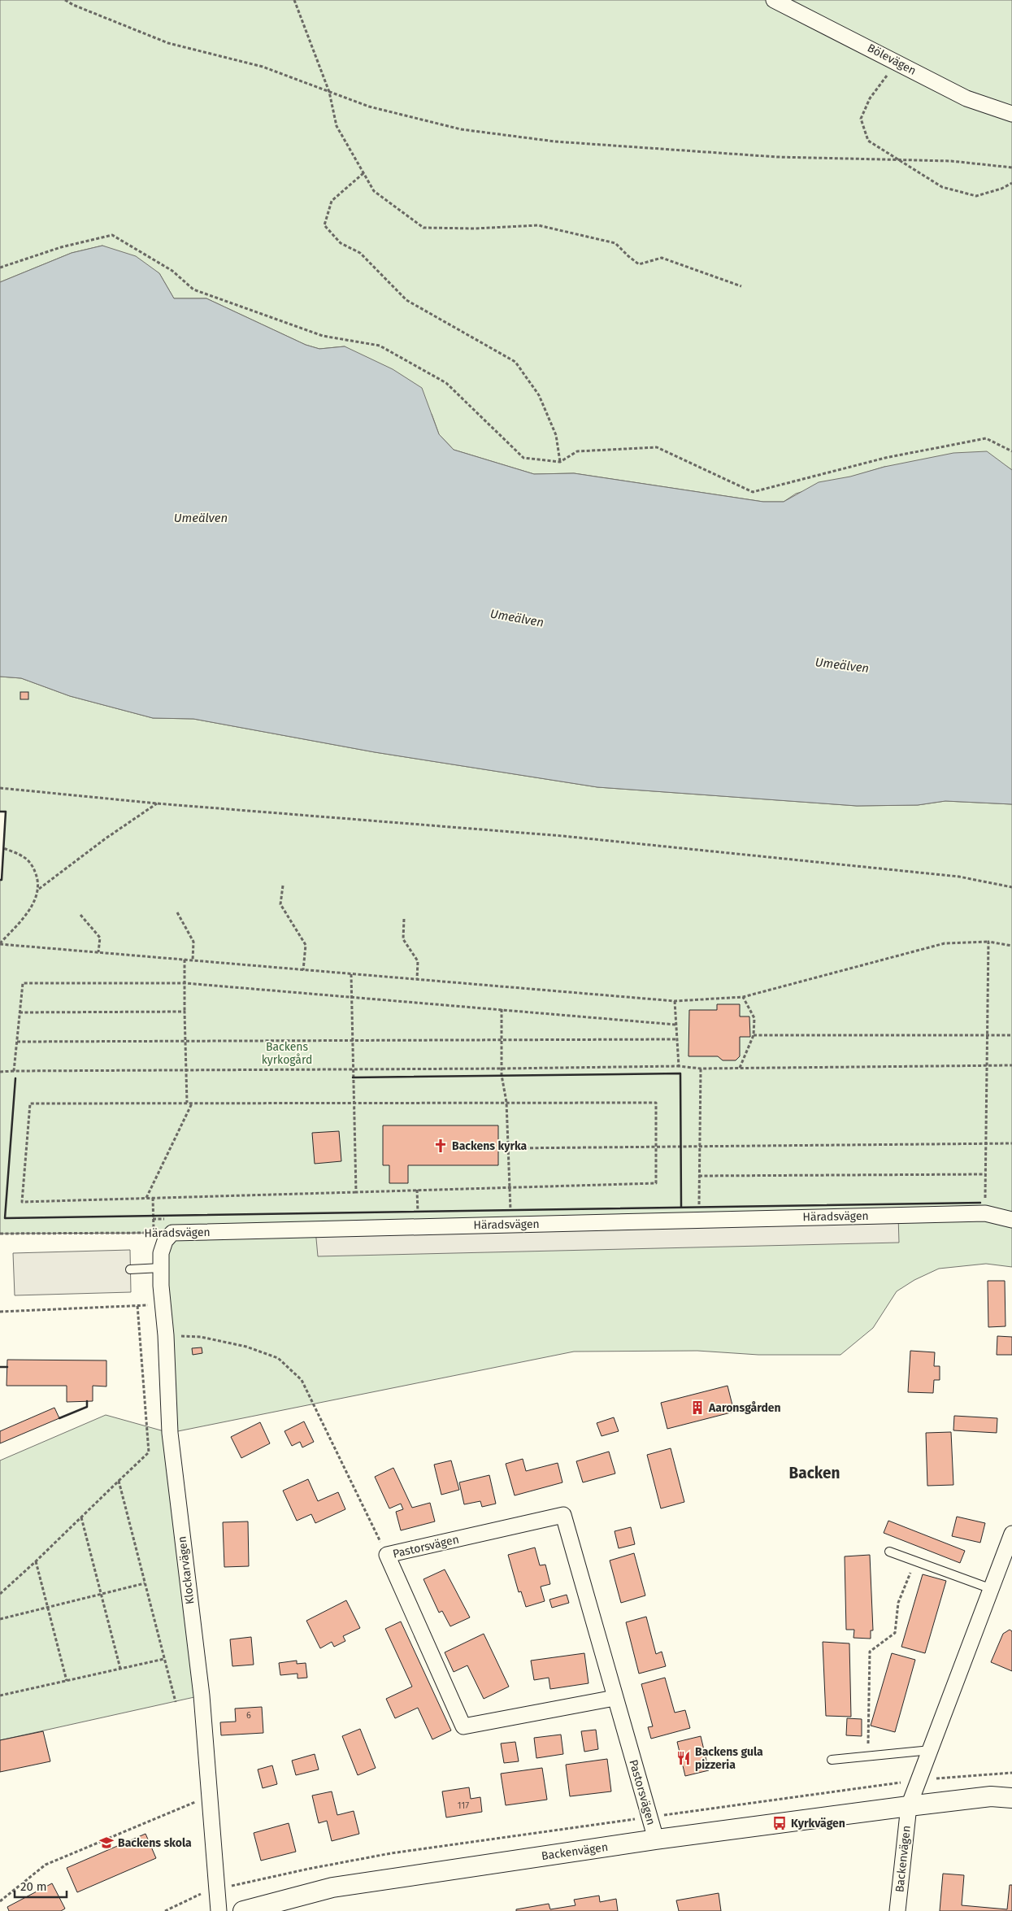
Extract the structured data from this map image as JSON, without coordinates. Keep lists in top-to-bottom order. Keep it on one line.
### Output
{"streets":{"street":["Bölevägen","Häradsvägen","Pastorsvägen","Klockarvägen","Backenvägen"]},"crossings":[["Häradsvägen","Klockarvägen"],["Pastorsvägen","Backenvägen"]],"districts":["Backen"],"water":["Umeälven"],"parks":["Backens kyrkogård"],"places":{"church":["Backens kyrka"],"building":["Aaronsgården"],"restaurant":["Backens gula pizzeria"],"bus stop":["Kyrkvägen"],"school or university":["Backens skola"]},"house_numbers":["6","117"],"scale_bar":"20 m"}
